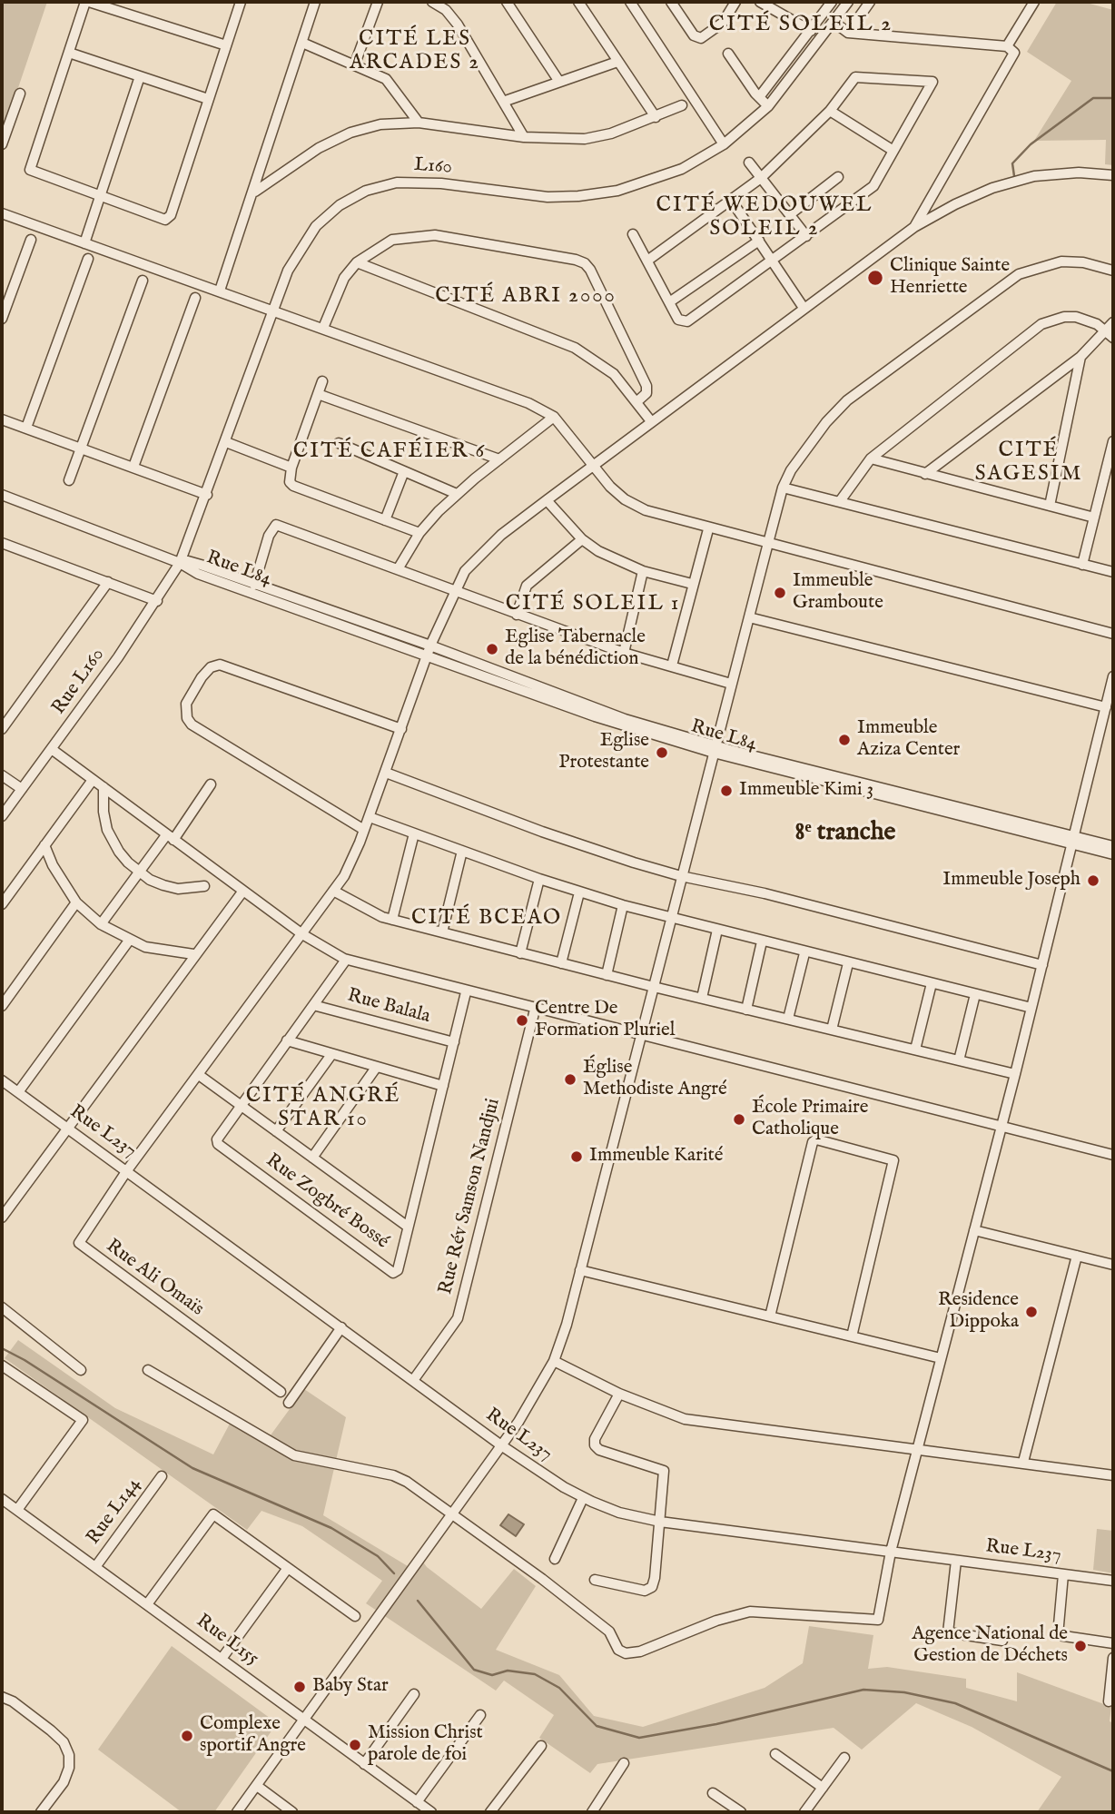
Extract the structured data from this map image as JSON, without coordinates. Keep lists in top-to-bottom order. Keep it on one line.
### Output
{"streets":{"street":["L160","Rue L84","Rue L160","Rue Balala","Rue L237","Rue Rév Samson Nandjui","Rue Zogbré Bossé","Rue Ali Omaïs","Rue L144","Rue L155"]},"crossings":[["L160","Rue L84"],["L160","Rue L160"],["Rue L84","Rue L160"],["Rue Balala","Rue Zogbré Bossé"],["Rue L237","Rue Rév Samson Nandjui"],["Rue L237","Rue Ali Omaïs"],["Rue L144","Rue L155"]],"districts":["CITÉ SOLEIL 2","CITÉ LES ARCADES 2","CITÉ WEDOUWEL SOLEIL 2","CITÉ ABRI 2000","CITÉ SAGESIM","CITÉ CAFÉIER 6","CITÉ SOLEIL 1","8ᵉ tranche","CITÉ BCEAO","CITÉ ANGRÉ STAR 10"],"places":["Clinique Sainte Henriette","Immeuble Gramboute","Eglise Tabernacle de la bénédiction","Immeuble Aziza Center","Eglise Protestante","Immeuble Kimi 3","Immeuble Joseph","Centre De Formation Pluriel","Église Methodiste Angré","École Primaire Catholique","Immeuble Karité","Residence Dippoka","Agence National de Gestion de Déchets","Baby Star","Complexe sportif Angre","Mission Christ parole de foi"]}
